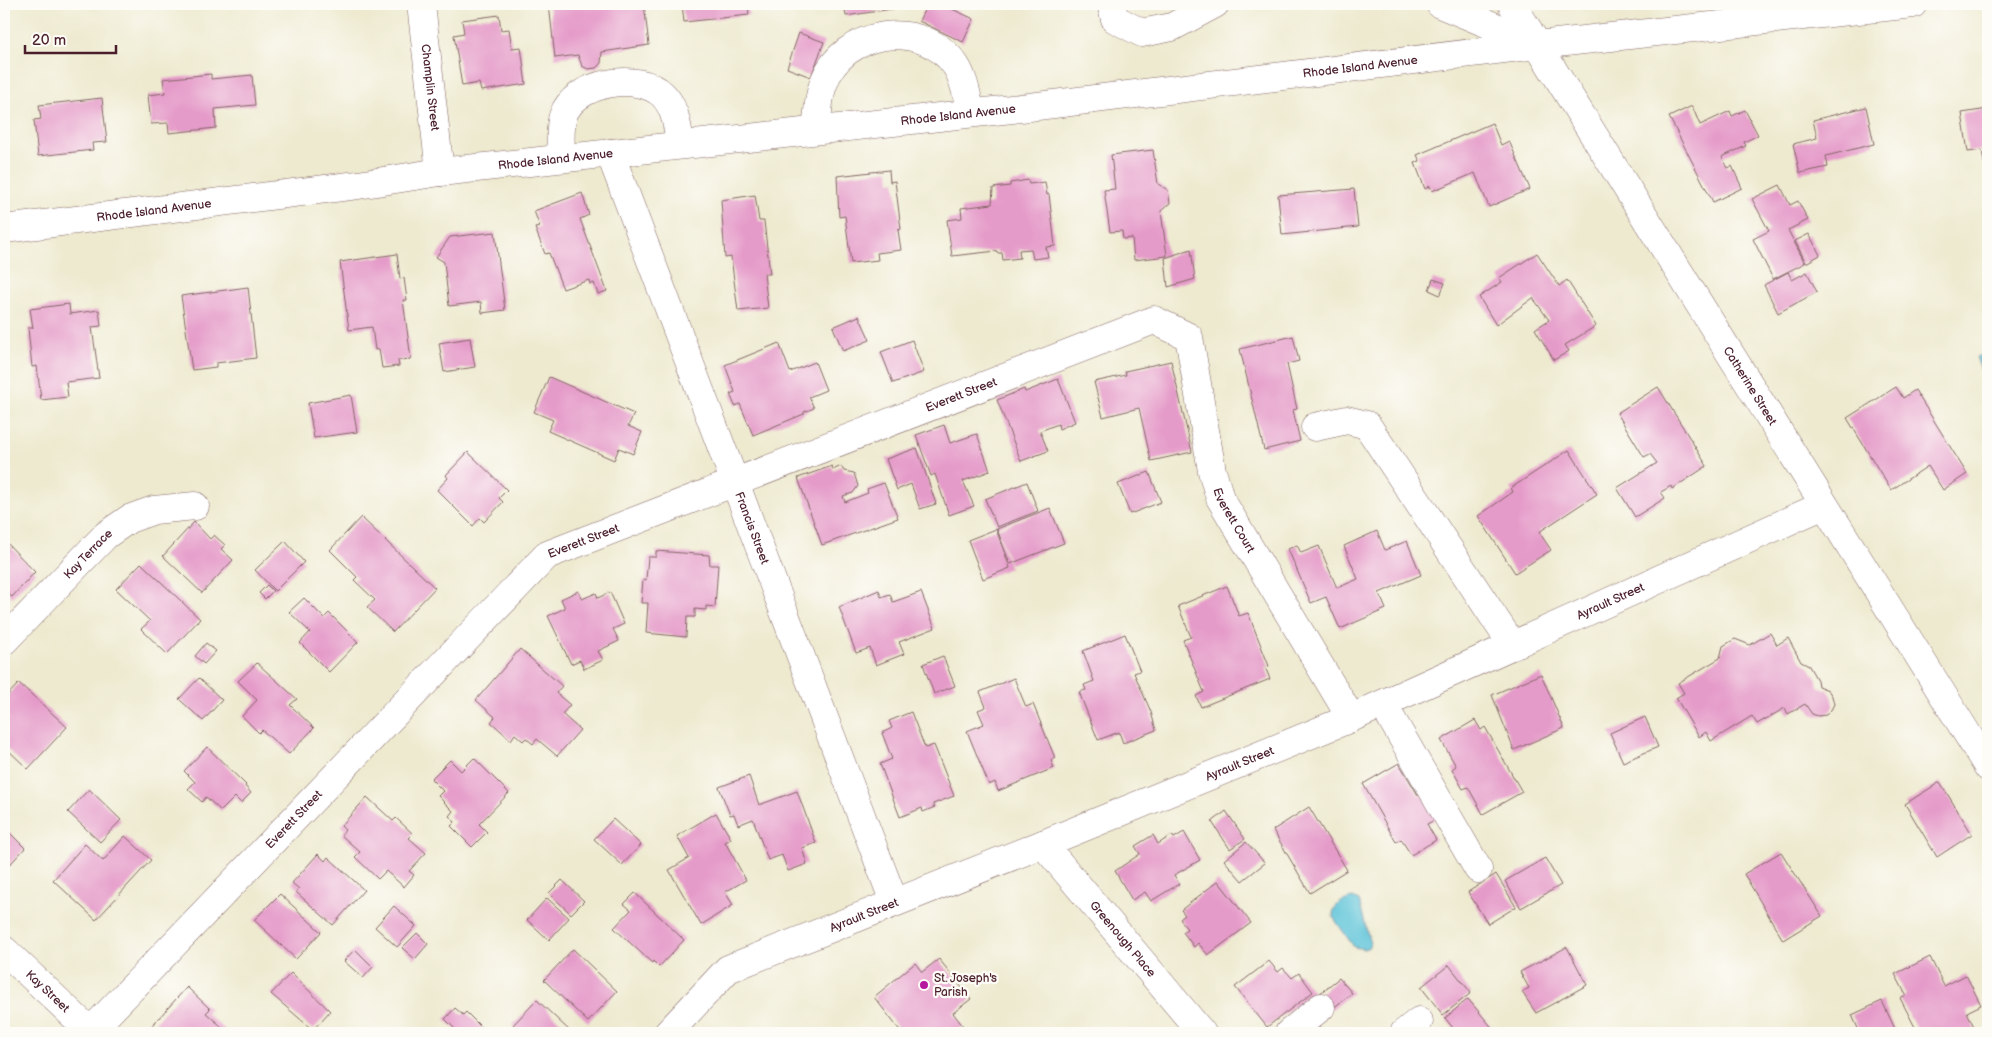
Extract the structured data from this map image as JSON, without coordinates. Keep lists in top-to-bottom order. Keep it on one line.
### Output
{"streets":{"street":["Rhode Island Avenue","Champlin Street","Catherine Street","Everett Street","Everett Court","Francis Street","Kay Terrace","Ayrault Street","Greenough Place","Kay Street"]},"crossings":[["Rhode Island Avenue","Champlin Street"],["Rhode Island Avenue","Catherine Street"],["Rhode Island Avenue","Francis Street"],["Catherine Street","Ayrault Street"],["Everett Street","Everett Court"],["Everett Street","Francis Street"],["Everett Street","Kay Street"],["Everett Court","Ayrault Street"],["Francis Street","Ayrault Street"],["Ayrault Street","Greenough Place"]],"places":["St. Joseph's Parish"],"scale_bar":"20 m"}
